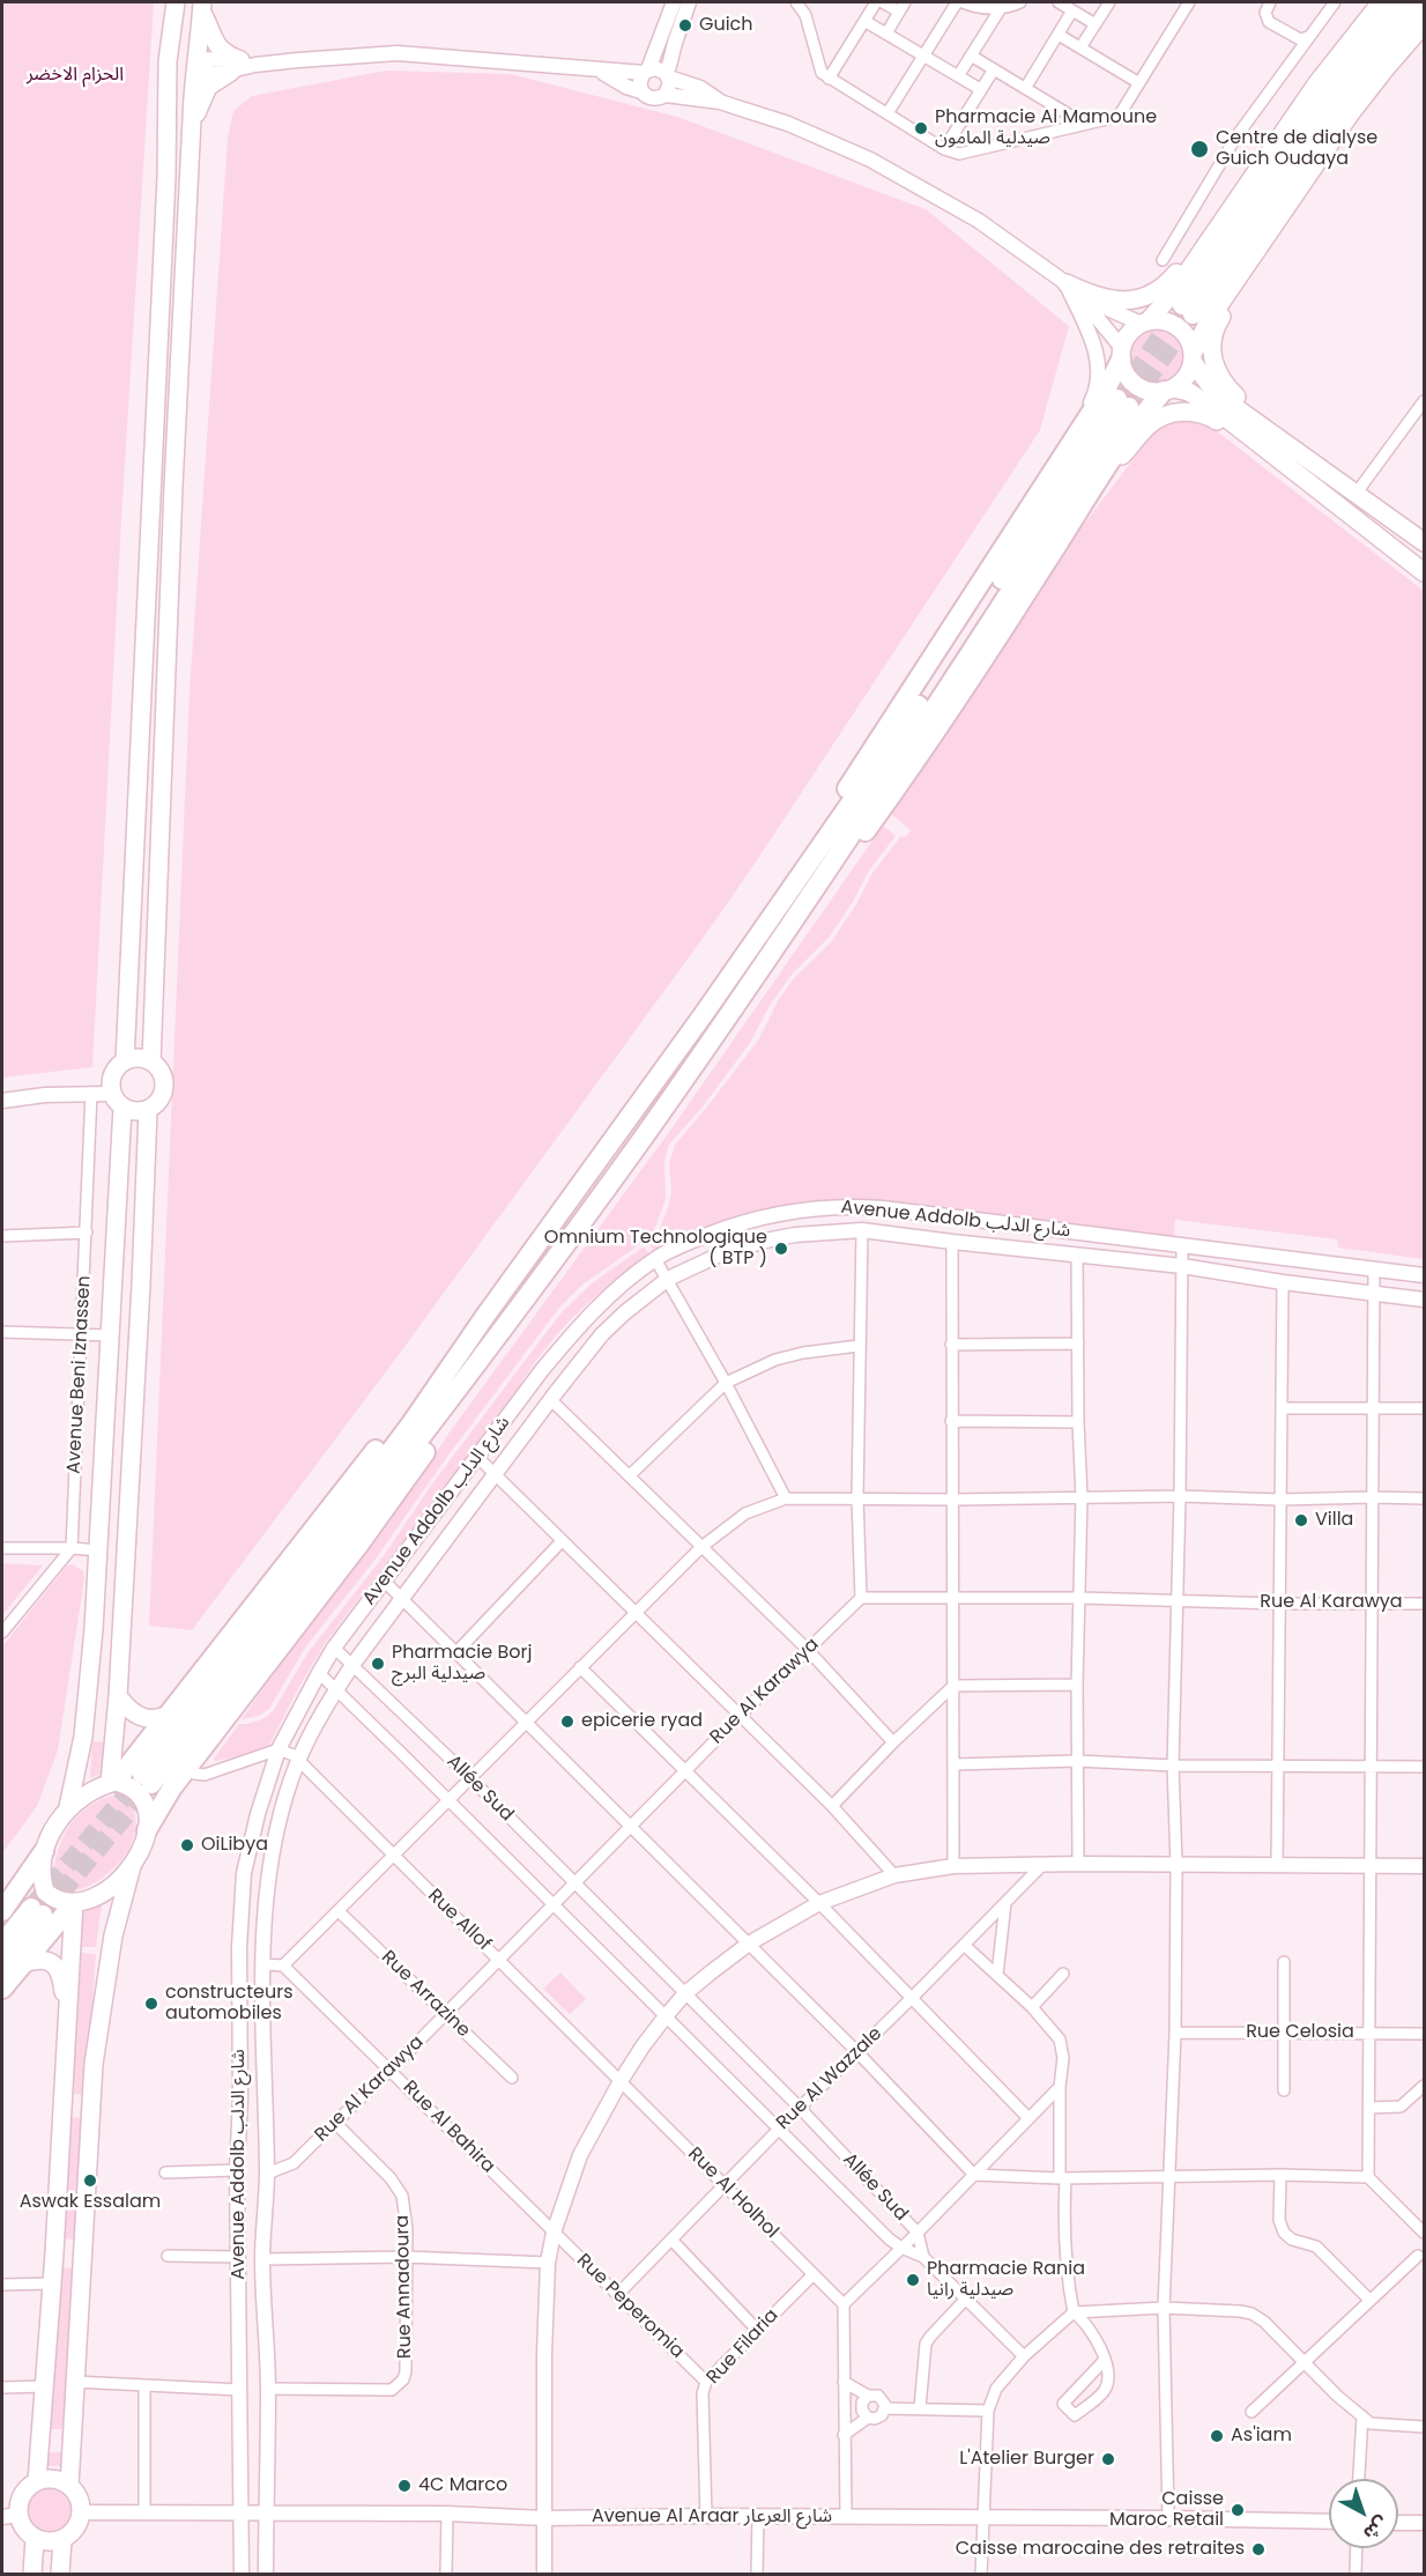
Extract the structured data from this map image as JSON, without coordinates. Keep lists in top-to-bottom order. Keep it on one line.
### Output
{"streets":{"street":["Avenue Addolb شارع الدلب","Avenue Beni Iznassen","Rue Al Karawya","Allée Sud","Rue Allof","Rue Arrazine","Rue Celosia","Rue Al Wazzale","Rue Al Bahira","Rue Al Holhol","Rue Annadoura","Rue Peperomia","Rue Filaria","Avenue Al Araar شارع العرعار"]},"crossings":[["Avenue Addolb شارع الدلب","Rue Al Karawya"],["Avenue Addolb شارع الدلب","Allée Sud"],["Avenue Addolb شارع الدلب","Rue Allof"],["Avenue Addolb شارع الدلب","Rue Annadoura"],["Avenue Addolb شارع الدلب","Avenue Al Araar شارع العرعار"],["Rue Al Karawya","Allée Sud"],["Rue Al Karawya","Rue Allof"],["Rue Al Karawya","Rue Arrazine"],["Rue Al Karawya","Rue Al Bahira"],["Rue Al Karawya","Rue Annadoura"],["Allée Sud","Rue Al Wazzale"],["Rue Allof","Rue Al Holhol"],["Rue Al Wazzale","Rue Al Holhol"],["Rue Al Wazzale","Rue Peperomia"],["Rue Al Bahira","Rue Peperomia"],["Rue Al Holhol","Rue Filaria"],["Rue Peperomia","Rue Filaria"],["Rue Filaria","Avenue Al Araar شارع العرعار"]],"parks":["الحزام الاخضر"],"places":["Guich","Pharmacie Al Mamoune صيدلية المامون","Centre de dialyse Guich Oudaya","Omnium Technologique ( BTP )","Villa","Pharmacie Borj صيدلية البرج","epicerie ryad","OiLibya","constructeurs automobiles","Aswak Essalam","Pharmacie Rania صيدلية رانيا","As'iam","L'Atelier Burger","4C Marco","Caisse Maroc Retail","Caisse marocaine des retraites"],"north":"bottom right"}
